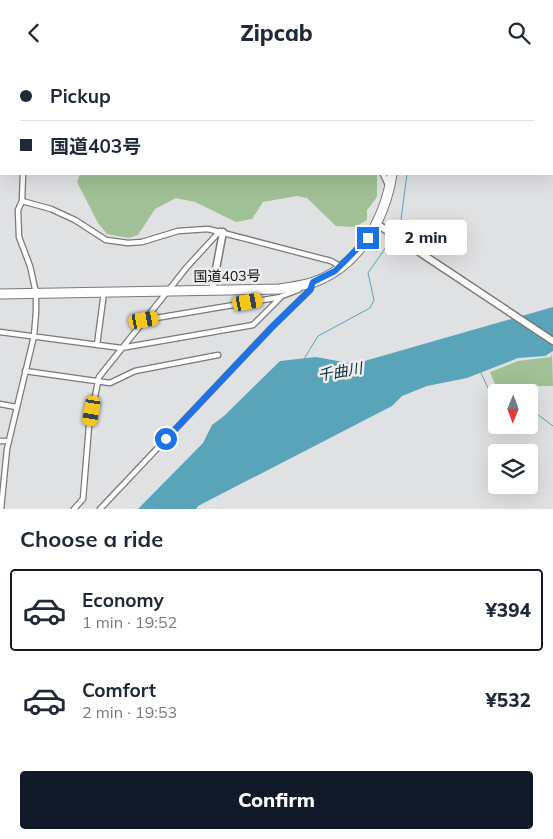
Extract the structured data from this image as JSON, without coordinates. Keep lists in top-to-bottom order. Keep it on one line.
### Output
{"streets":{"highway":["国道403号"]},"water":["千曲川"],"north":"bottom","page":{"header":"Zipcab","banner":["Pickup","国道403号"],"bubble":"2 min","heading":"Choose a ride","list":[{"name":"Economy","note":"1 min · 19:52","value":"¥394"},{"name":"Comfort","note":"2 min · 19:53","value":"¥532"}],"buttons":"Confirm"}}
